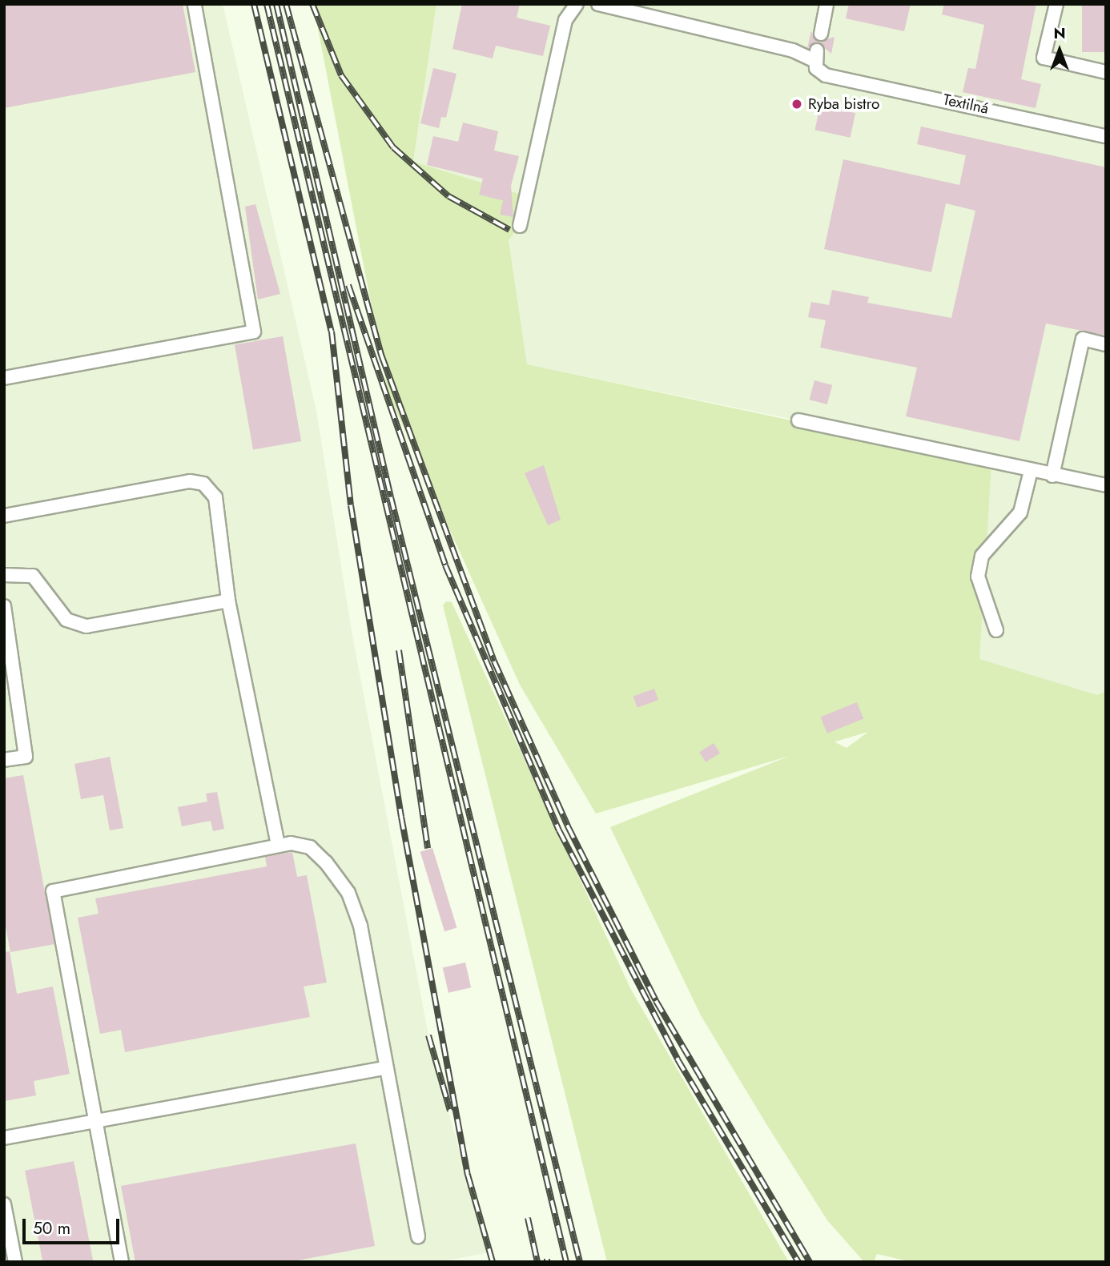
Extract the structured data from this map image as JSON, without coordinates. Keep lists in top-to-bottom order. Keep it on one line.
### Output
{"streets":{"lane":["Textilná"]},"places":["Ryba bistro"],"scale_bar":"50 m","north":"top"}
